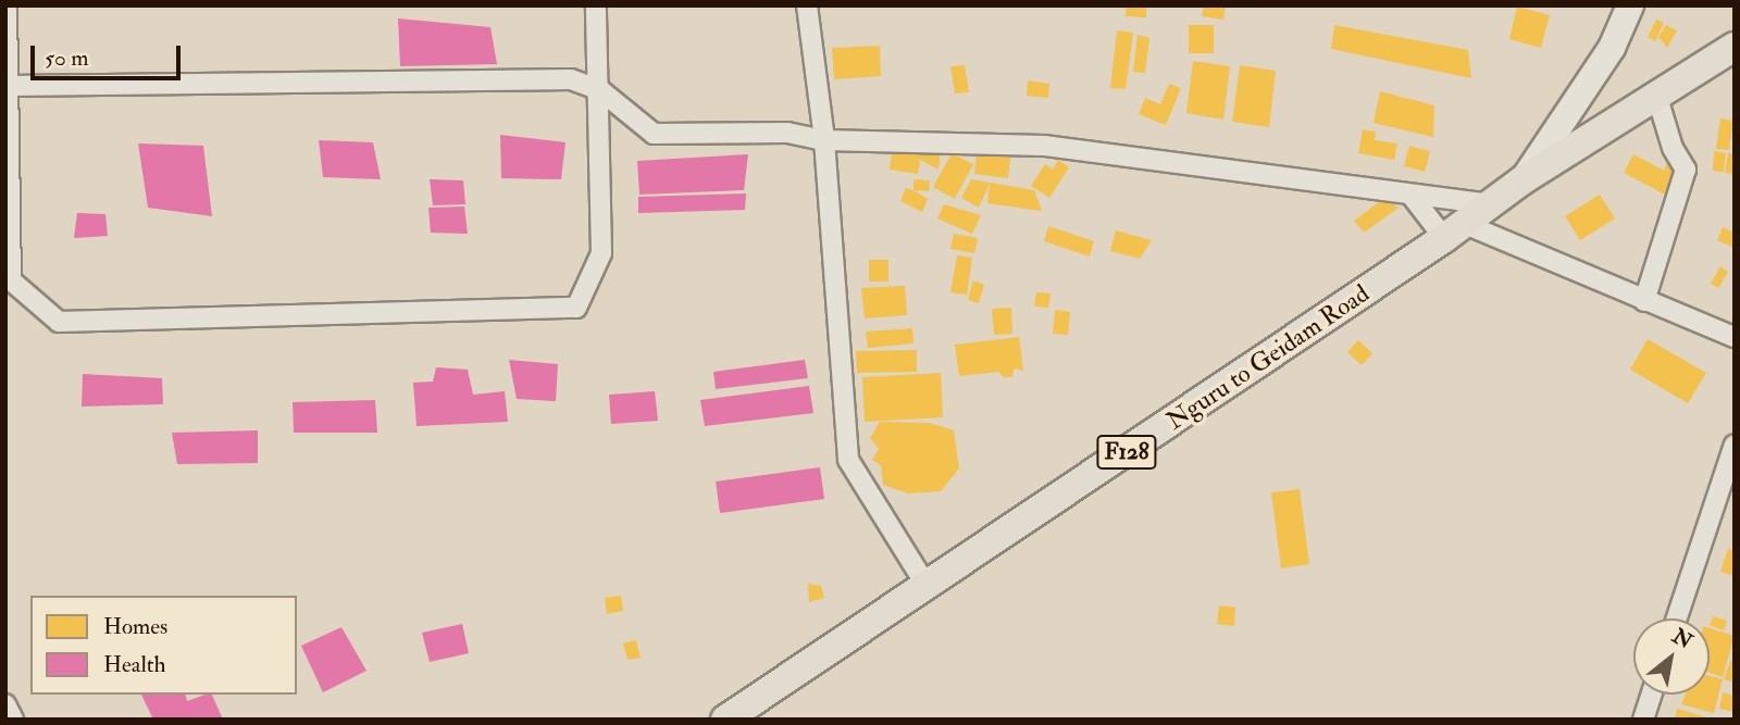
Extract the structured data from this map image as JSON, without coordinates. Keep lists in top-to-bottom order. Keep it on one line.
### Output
{"streets":{"main road":["Nguru to Geidam Road","F128"]},"legend":["Homes","Health"],"scale_bar":"50 m","north":"top right"}
